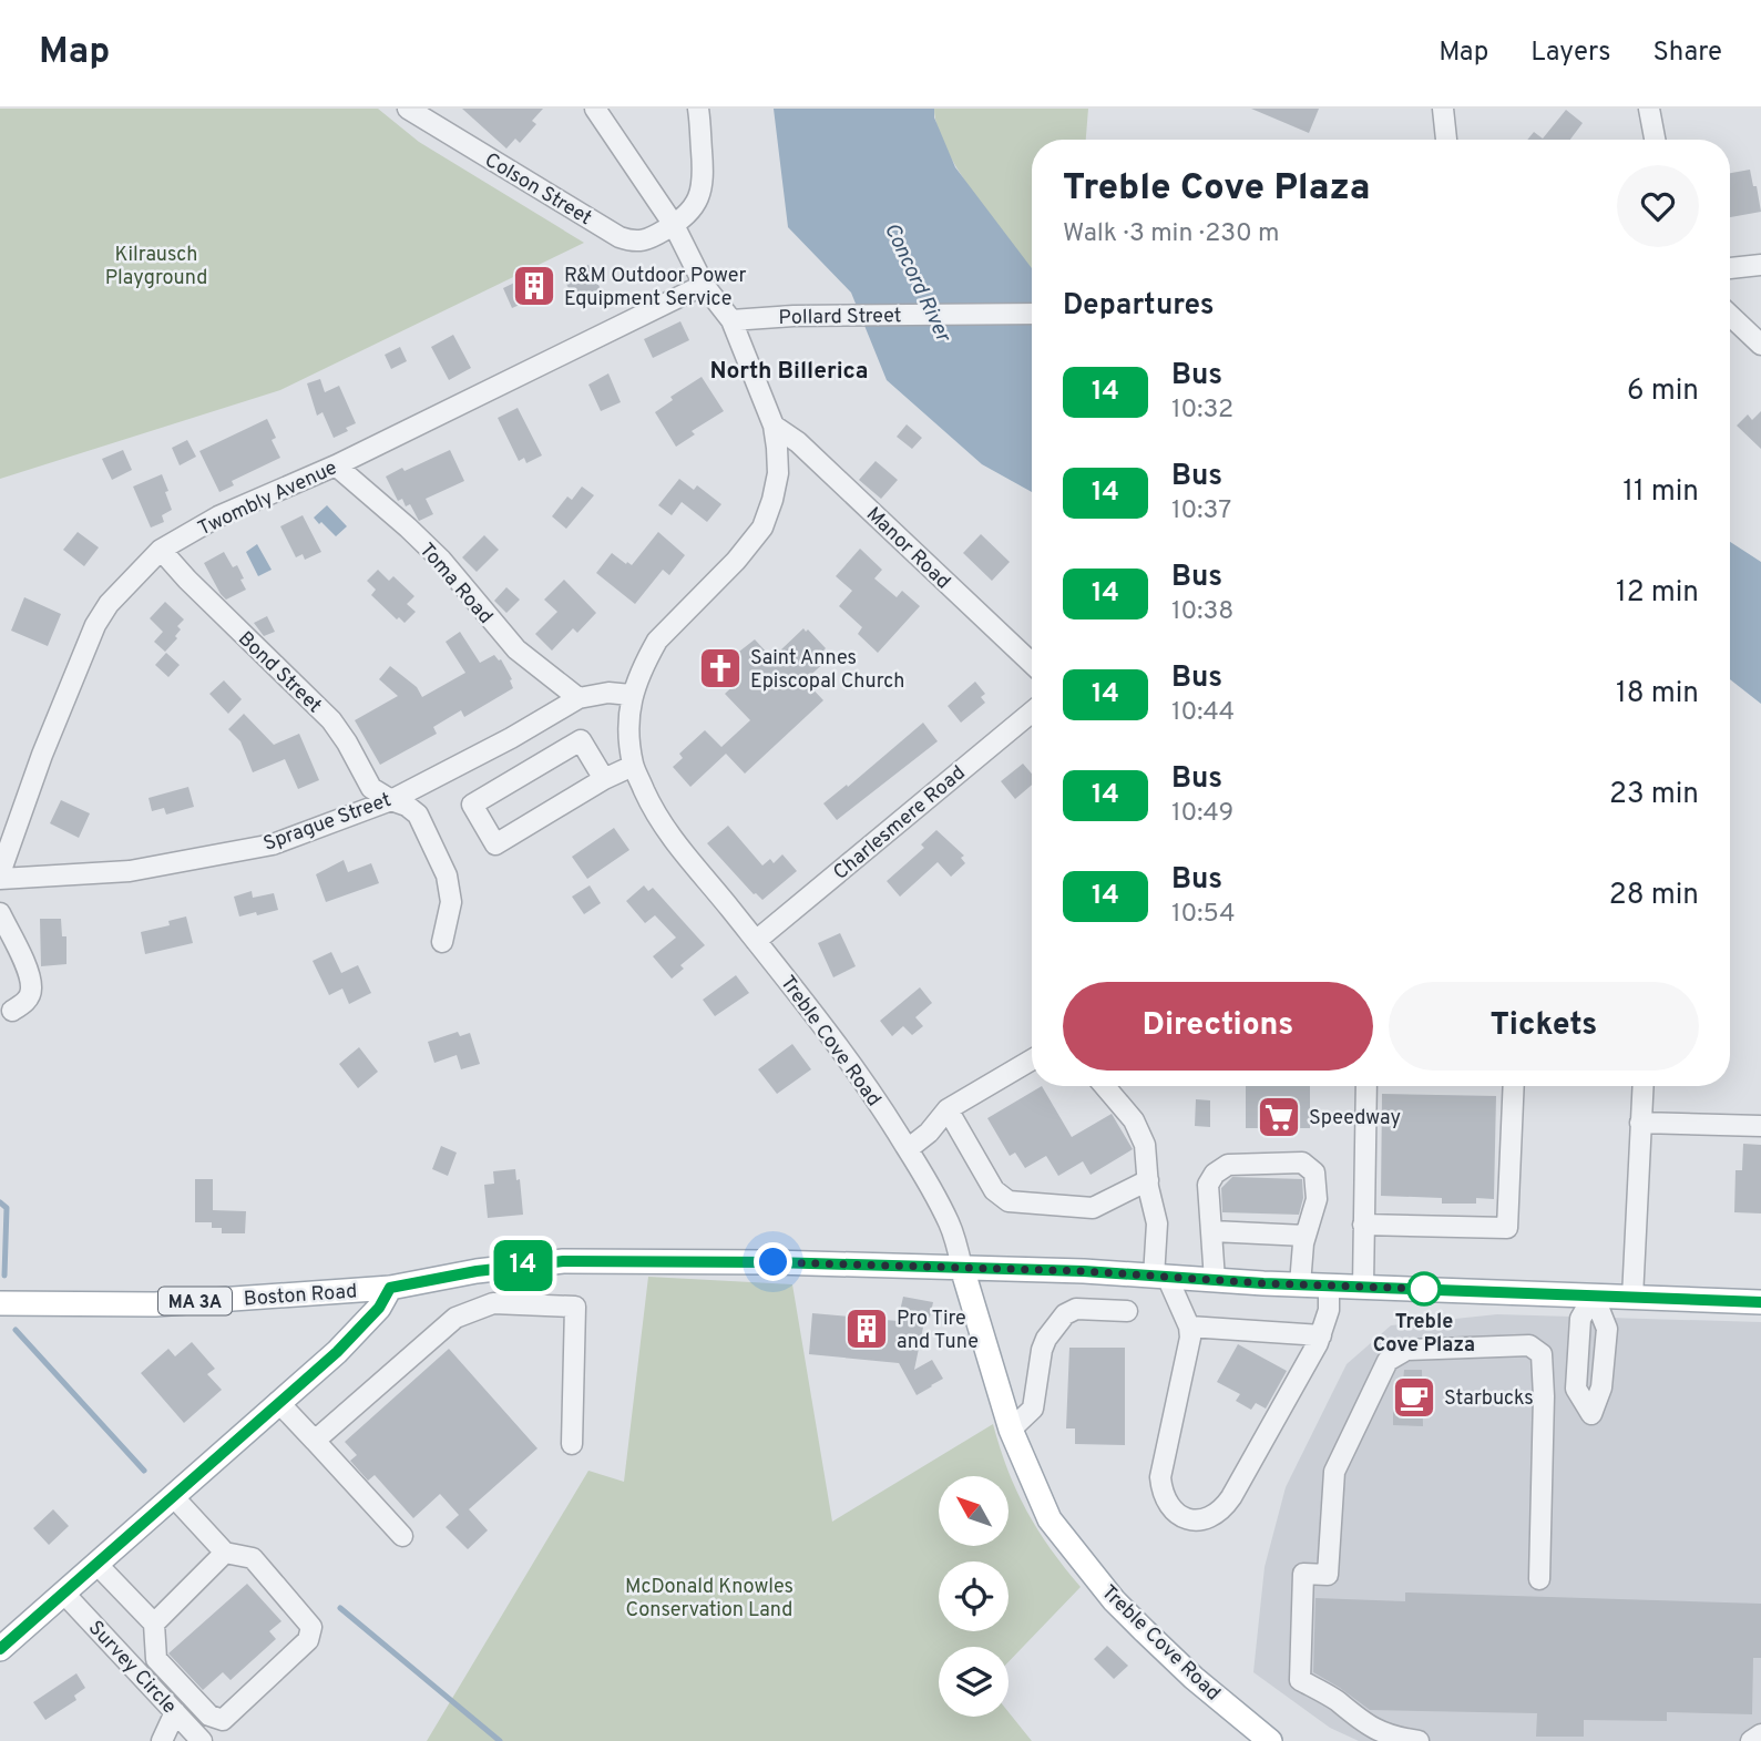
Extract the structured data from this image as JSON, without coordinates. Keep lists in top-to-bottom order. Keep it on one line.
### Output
{"streets":{"main road":["Treble Cove Road","Boston Road","MA 3A"],"street":["Colson Street","Pollard Street","Twombly Avenue","Manor Road","Toma Road","Bond Street","Sprague Street","Charlesmere Road","Survey Circle"]},"crossings":[["Pollard Street","Treble Cove Road"],["Twombly Avenue","Toma Road"],["Twombly Avenue","Bond Street"],["Twombly Avenue","Sprague Street"],["Manor Road","Treble Cove Road"],["Toma Road","Sprague Street"],["Bond Street","Sprague Street"],["Sprague Street","Treble Cove Road"],["Charlesmere Road","Treble Cove Road"],["Treble Cove Road","Boston Road"]],"districts":["North Billerica"],"water":["Concord River"],"parks":["Kilrausch Playground","McDonald Knowles Conservation Land"],"places":{"building":["R&M Outdoor Power Equipment Service","Pro Tire and Tune"],"church":["Saint Annes Episcopal Church"],"supermarket":["Speedway"],"other":["Treble Cove Plaza"],"cafe":["Starbucks"]},"lines":["bus line 14"],"north":"top left","page":{"header":"Map","nav":["Map","Layers","Share"],"on_map":"14","heading":[["Treble Cove Plaza","Walk · 3 min · 230 m"],"Departures"],"list":[{"mark":"14","name":"Bus","note":"10:32","value":"6 min"},{"mark":"14","name":"Bus","note":"10:37","value":"11 min"},{"mark":"14","name":"Bus","note":"10:38","value":"12 min"},{"mark":"14","name":"Bus","note":"10:44","value":"18 min"},{"mark":"14","name":"Bus","note":"10:49","value":"23 min"},{"mark":"14","name":"Bus","note":"10:54","value":"28 min"}],"buttons":["Directions","Tickets"]}}
